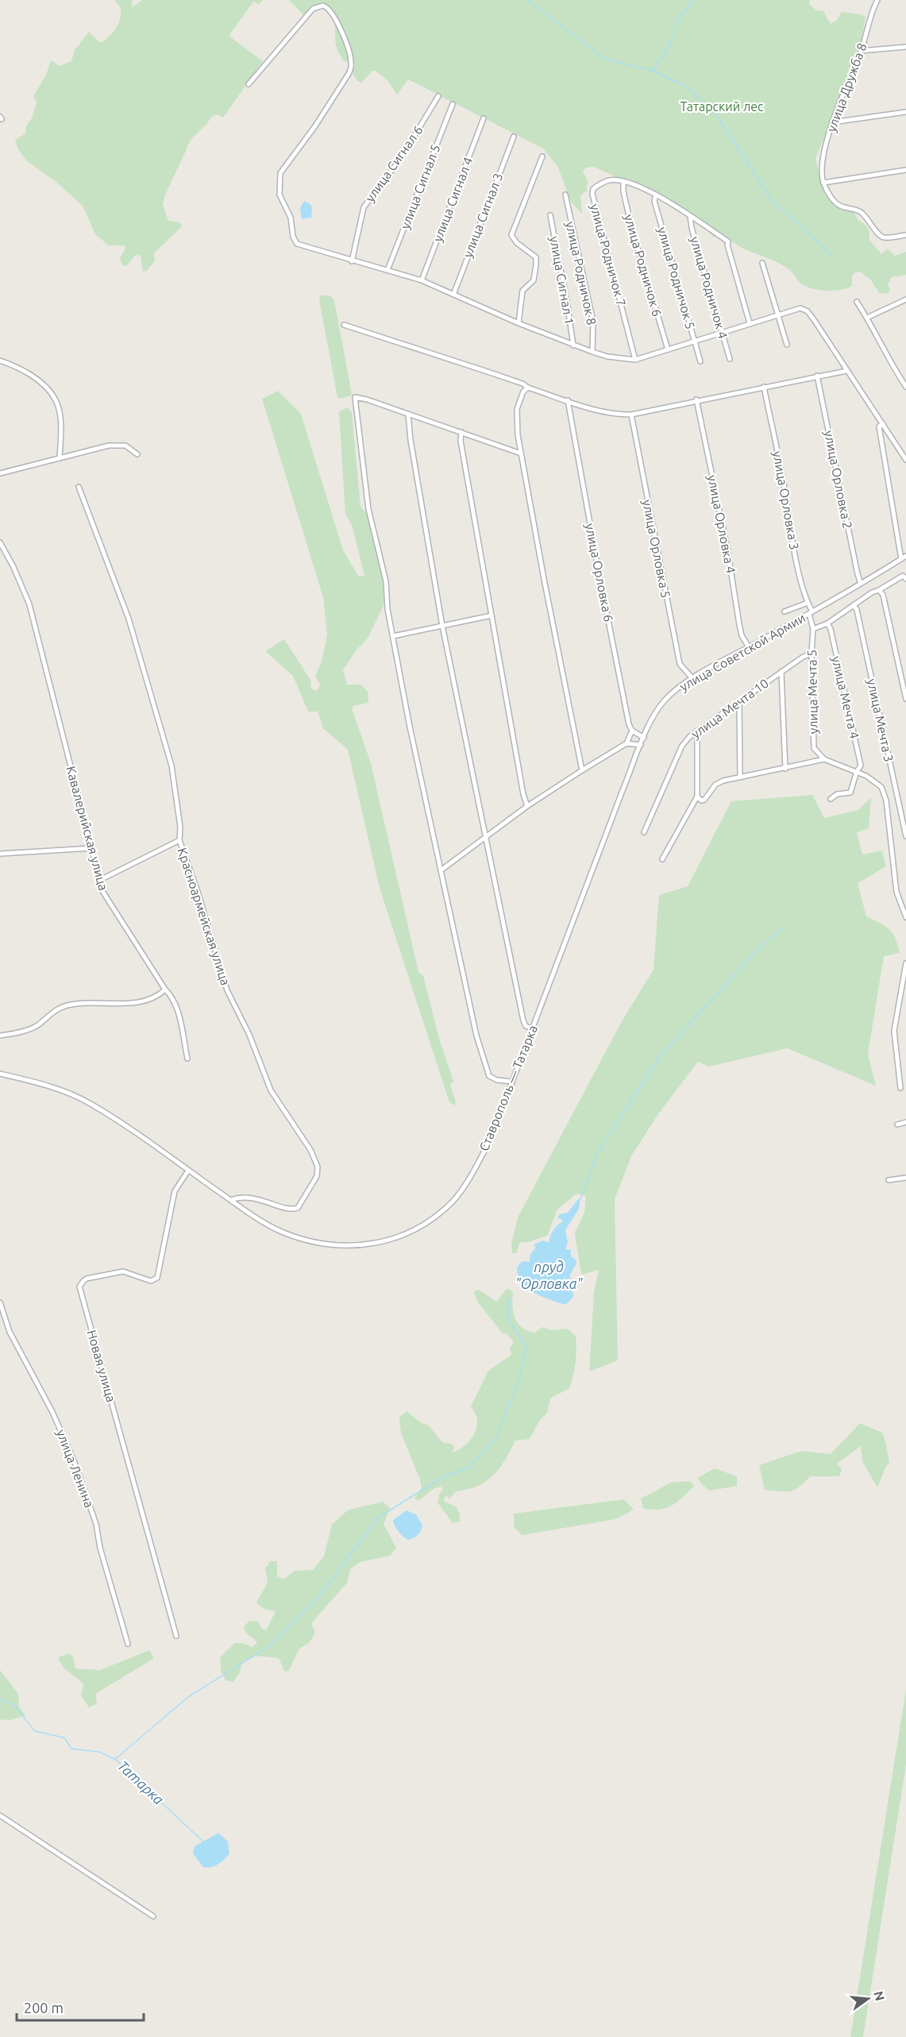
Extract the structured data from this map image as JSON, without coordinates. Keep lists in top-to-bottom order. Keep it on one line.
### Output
{"streets":{"street":["улица Дружба 8","улица Сигнал 6","улица Сигнал 5","улица Сигнал 4","улица Сигнал 3","улица Родничок 7","улица Родничок 6","улица Родничок 8","улица Родничок 5","улица Сигнал 1","улица Родничок 4","улица Орловка 2","улица Орловка 3","улица Орловка 4","улица Орловка 5","улица Орловка 6","улица Советской Армии","улица Мечта 5","улица Мечта 4","улица Мечта 10","улица Мечта 3","Кавалерийская улица","Красноармейская улица","Ставрополь — Татарка","Новая улица","улица Ленина"]},"crossings":[["улица Родничок 7","улица Родничок 6"],["улица Родничок 7","улица Родничок 5"],["улица Родничок 7","улица Родничок 4"],["улица Орловка 2","улица Советской Армии"],["улица Орловка 3","улица Советской Армии"],["улица Орловка 3","улица Мечта 5"],["улица Орловка 4","улица Советской Армии"],["улица Орловка 5","улица Советской Армии"],["улица Советской Армии","улица Мечта 5"],["улица Советской Армии","Ставрополь — Татарка"],["улица Мечта 5","улица Мечта 10"],["Красноармейская улица","Ставрополь — Татарка"],["Ставрополь — Татарка","Новая улица"]],"water":["пруд \"Орловка\"","Татарка"],"parks":["Татарский лес"],"scale_bar":"200 m","north":"right"}
